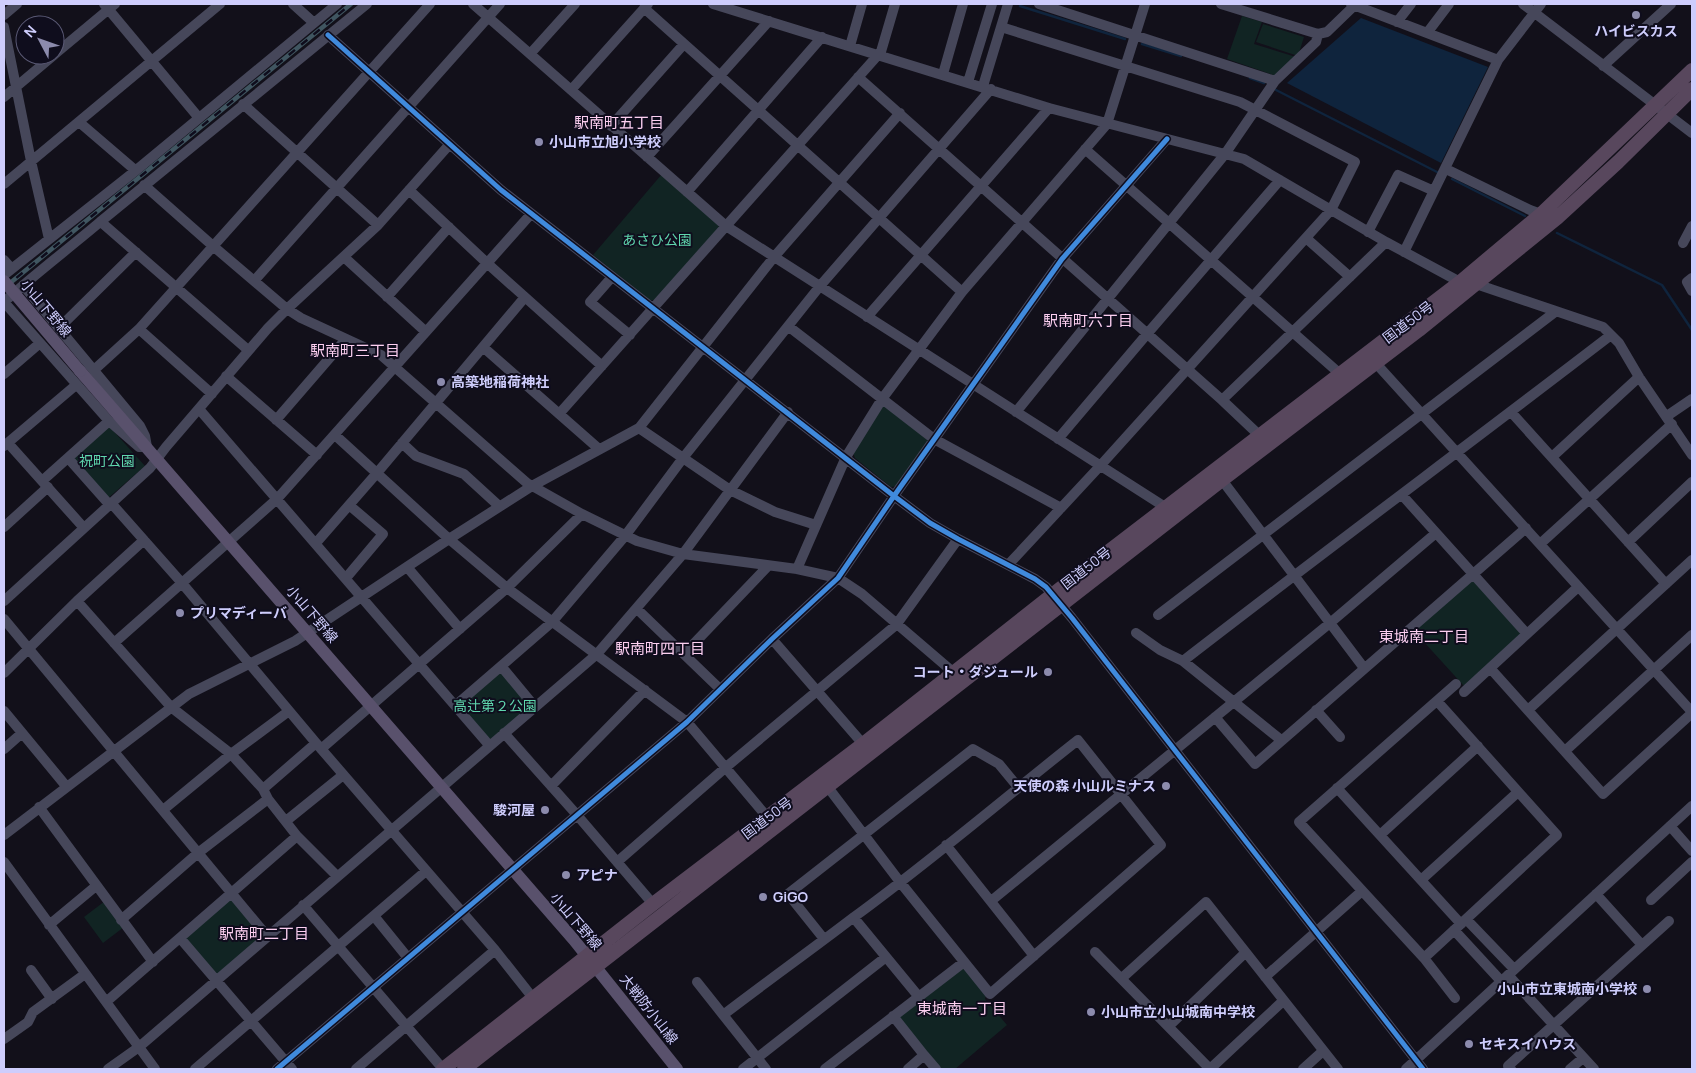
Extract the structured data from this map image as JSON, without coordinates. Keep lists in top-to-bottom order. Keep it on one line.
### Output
{"streets":{"highway":["国道50号"],"main road":["小山下野線","大戦防小山線"]},"crossings":[["小山下野線","国道50号"],["小山下野線","大戦防小山線"],["国道50号","大戦防小山線"]],"districts":["駅南町五丁目","駅南町六丁目","駅南町三丁目","東城南二丁目","駅南町四丁目","駅南町二丁目","東城南一丁目"],"parks":["あさひ公園","祝町公園","高辻第２公園"],"places":["ハイビスカス","小山市立旭小学校","高築地稲荷神社","プリマディーバ","コート・ダジュール","天使の森 小山ルミナス","駿河屋","アピナ","GiGO","小山市立東城南小学校","小山市立小山城南中学校","セキスイハウス"],"north":"top left"}
